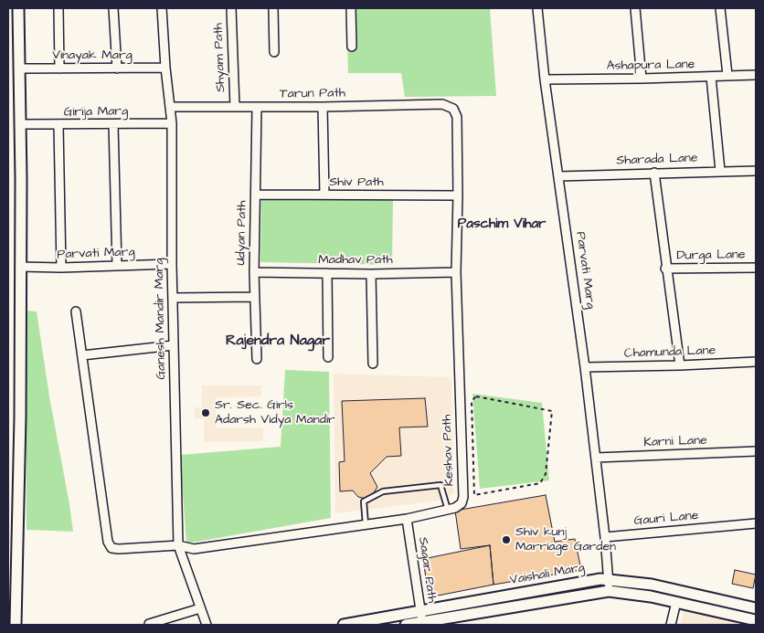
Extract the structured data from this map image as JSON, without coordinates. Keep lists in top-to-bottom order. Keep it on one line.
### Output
{"streets":{"street":["Vinayak Marg","Shyam Path","Ashapura Lane","Tarun Path","Girija Marg","Sharada Lane","Shiv Path","Udyan Path","Parvati Marg","Durga Lane","Madhav Path","Ganesh Mandir Marg","Chamunda Lane","Karni Lane","Keshav Path","Gauri Lane","Sagar Path","Vaishali Marg"]},"crossings":[["Vinayak Marg","Ganesh Mandir Marg"],["Shyam Path","Tarun Path"],["Ashapura Lane","Parvati Marg"],["Tarun Path","Udyan Path"],["Tarun Path","Ganesh Mandir Marg"],["Tarun Path","Keshav Path"],["Girija Marg","Ganesh Mandir Marg"],["Sharada Lane","Parvati Marg"],["Shiv Path","Udyan Path"],["Shiv Path","Keshav Path"],["Udyan Path","Madhav Path"],["Parvati Marg","Ganesh Mandir Marg"],["Parvati Marg","Chamunda Lane"],["Parvati Marg","Karni Lane"],["Parvati Marg","Gauri Lane"],["Madhav Path","Keshav Path"],["Ganesh Mandir Marg","Keshav Path"],["Keshav Path","Sagar Path"],["Sagar Path","Vaishali Marg"]],"districts":["Paschim Vihar","Rajendra Nagar"],"places":["Sr. Sec. Girls Adarsh Vidya Mandir","Shiv kunj Marriage Garden"]}
